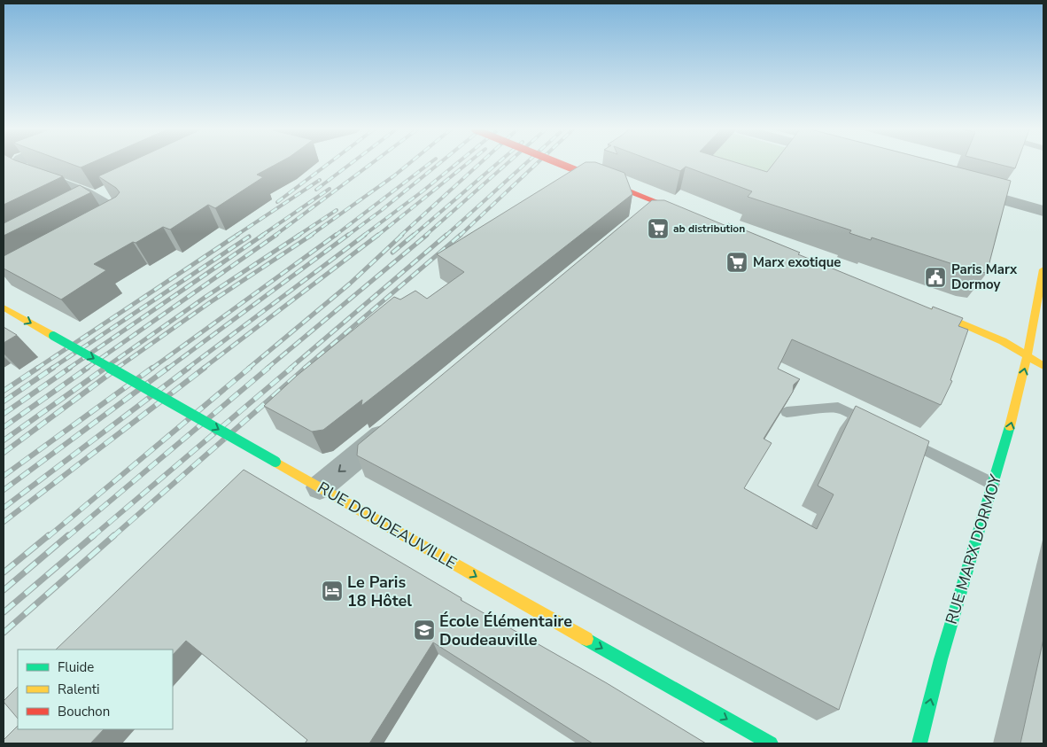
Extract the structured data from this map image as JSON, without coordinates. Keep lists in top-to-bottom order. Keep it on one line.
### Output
{"streets":{"main road":["RUE DOUDEAUVILLE","RUE MARX DORMOY"]},"one_way":["RUE DOUDEAUVILLE","RUE MARX DORMOY"],"places":{"supermarket":["ab distribution","Marx exotique"],"public building":["Paris Marx Dormoy"],"hotel":["Le Paris 18 Hôtel"],"school or university":["École Élémentaire Doudeauville"]},"legend":["Fluide","Ralenti","Bouchon"]}
